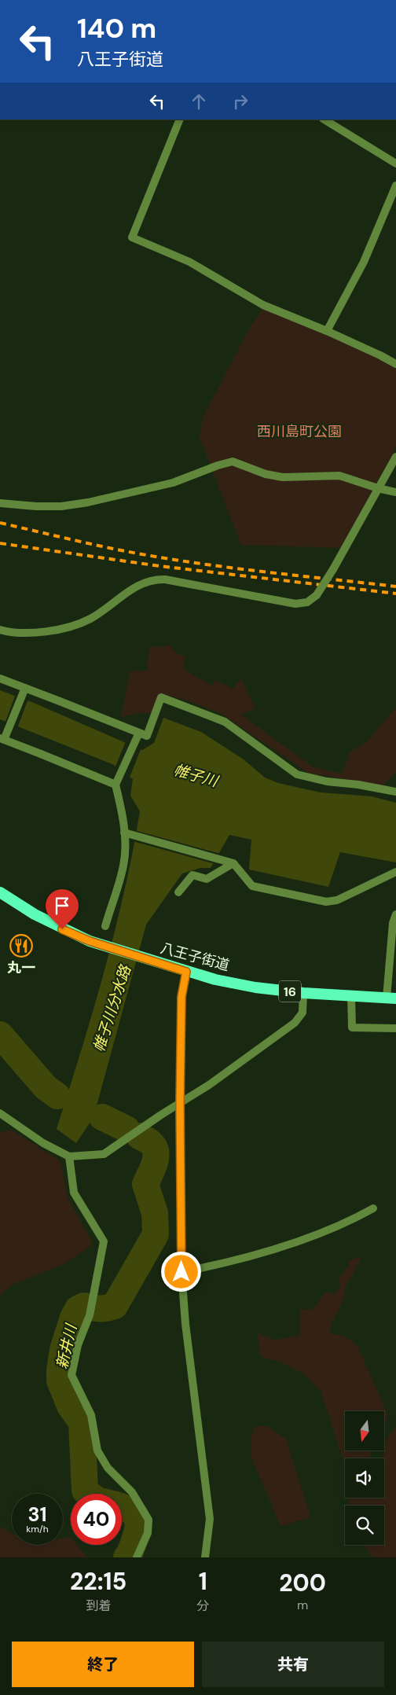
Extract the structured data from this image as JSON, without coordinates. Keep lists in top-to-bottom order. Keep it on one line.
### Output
{"streets":{"highway":["八王子街道","16"]},"water":["帷子川","帷子川分水路","新井川"],"parks":["西川島町公園"],"places":{"restaurant":["丸一"]},"north":"bottom","page":{"turn":["140 m","八王子街道"],"speed":"31 km/h","limit":"40","eta":["22:15","到着","1","分","200","m"],"buttons":["終了","共有"]}}
